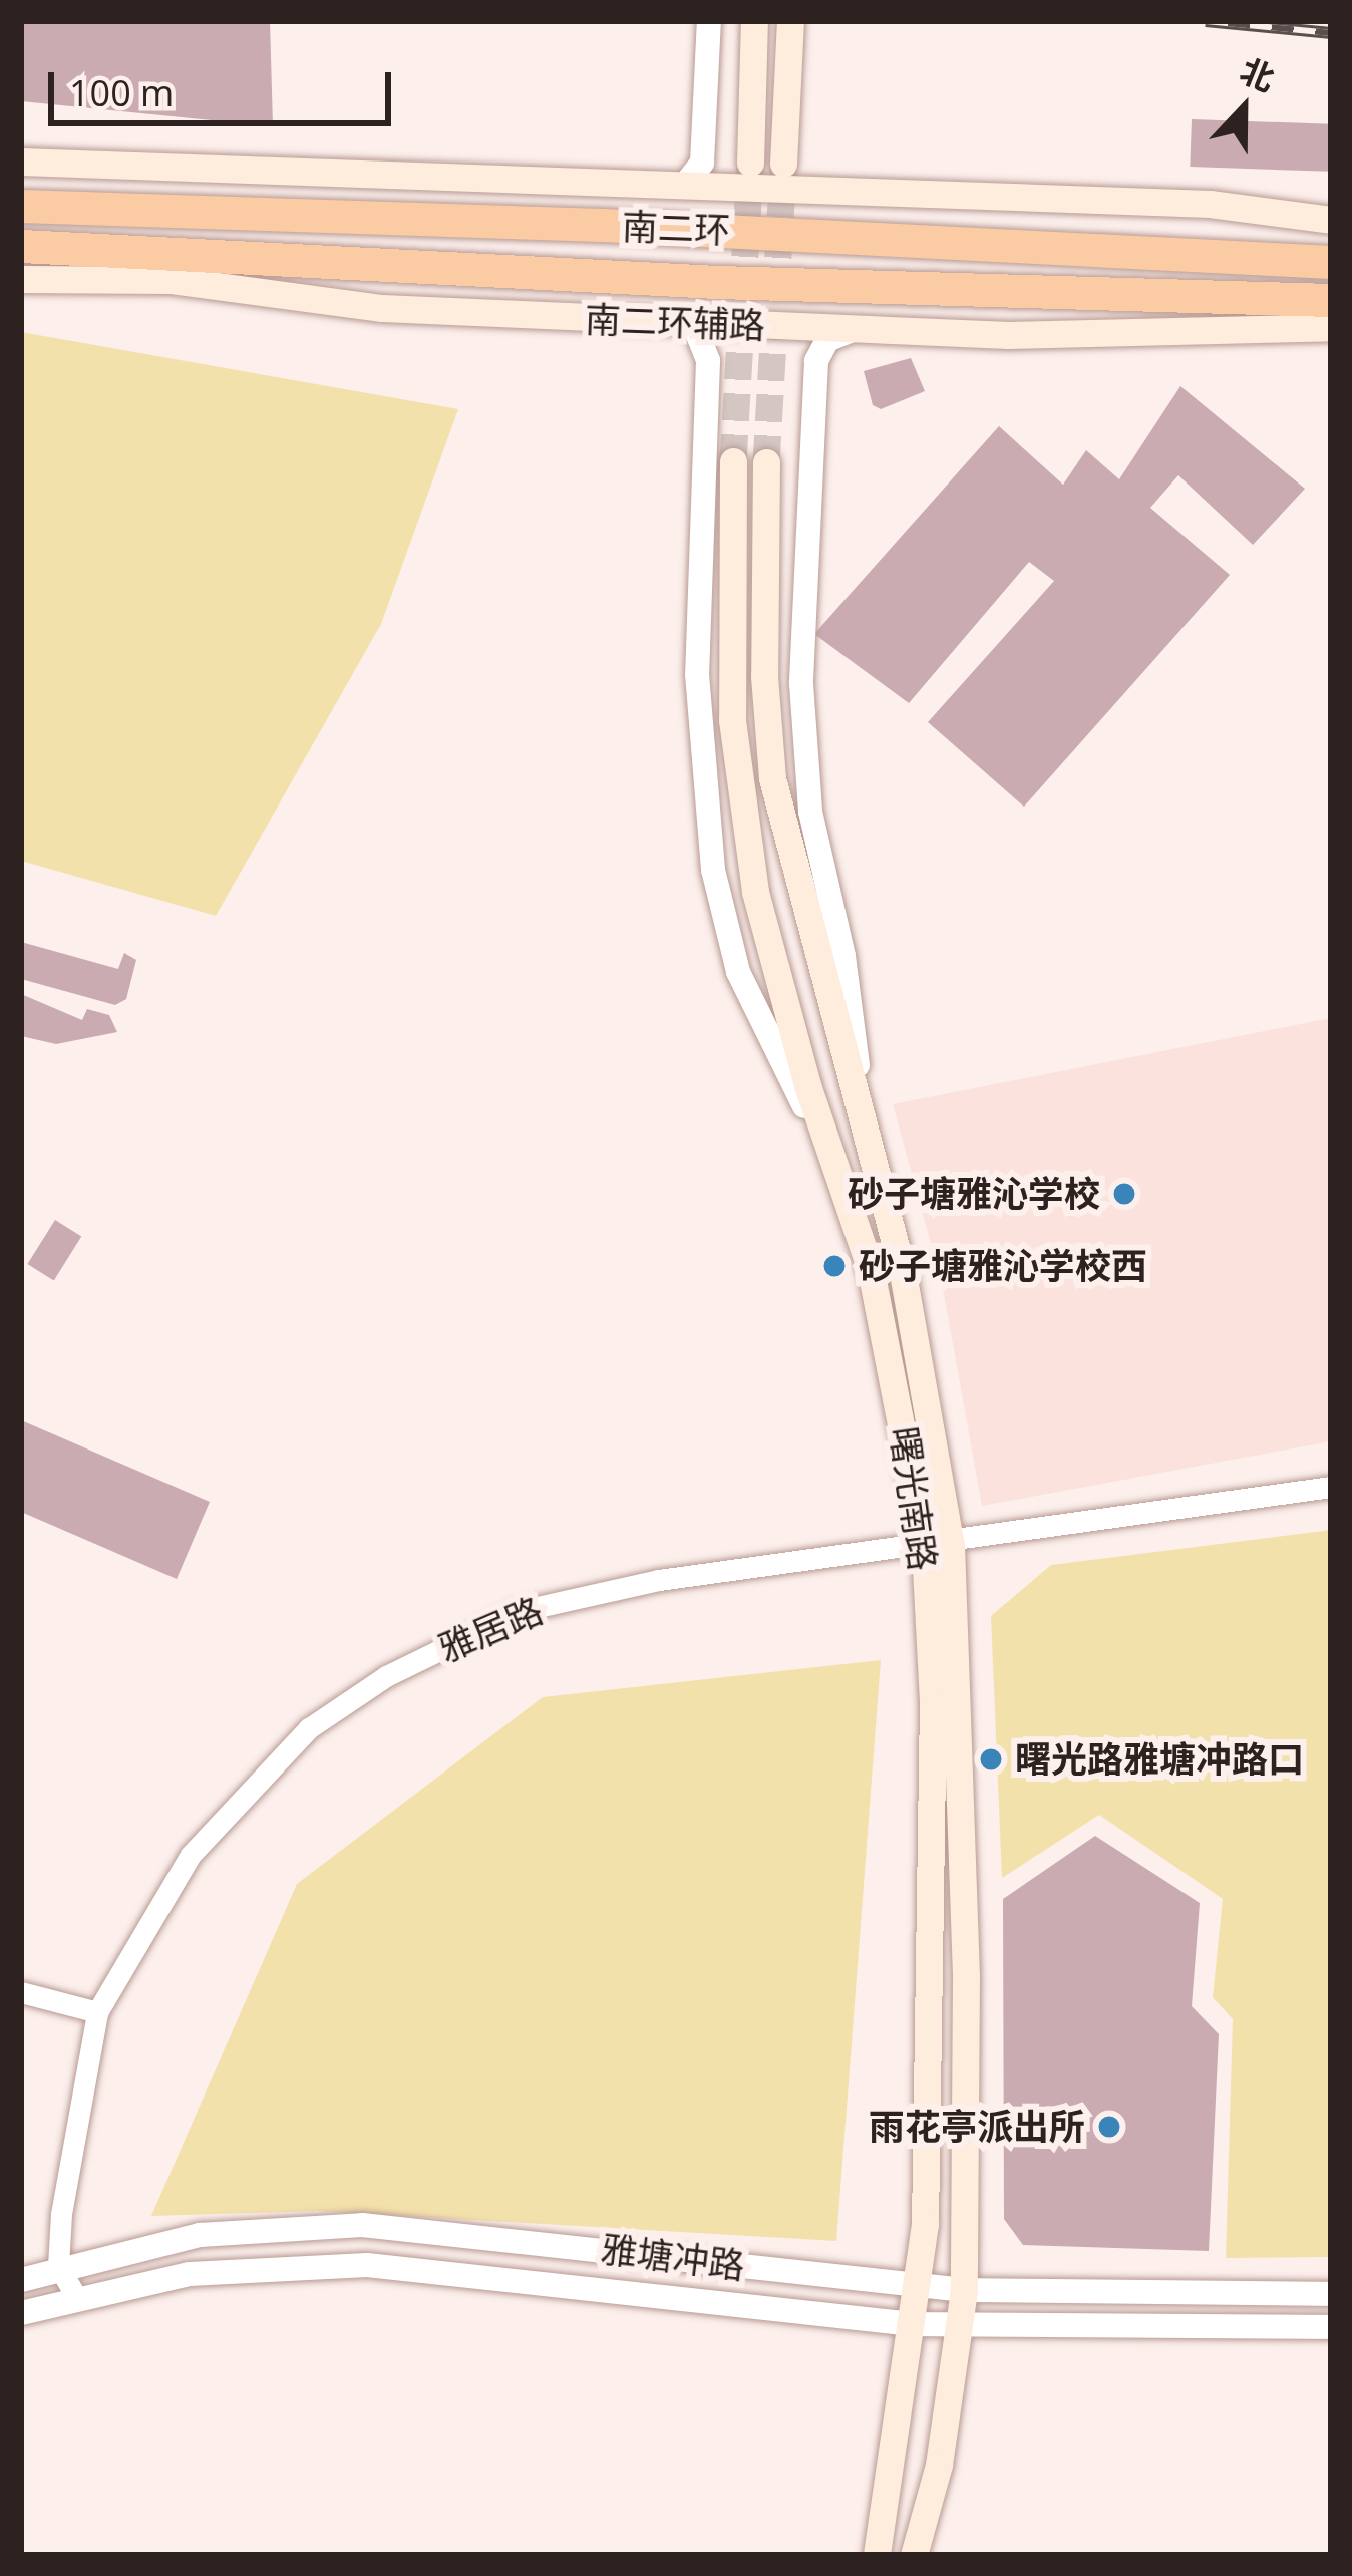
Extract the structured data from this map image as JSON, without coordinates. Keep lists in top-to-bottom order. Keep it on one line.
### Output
{"streets":{"highway":["南二环"],"main road":["南二环辅路","曙光南路"],"street":["雅居路","雅塘冲路"]},"crossings":[["曙光南路","雅居路"],["曙光南路","雅塘冲路"],["雅居路","雅塘冲路"]],"places":["砂子塘雅沁学校","砂子塘雅沁学校西","曙光路雅塘冲路口","雨花亭派出所"],"scale_bar":"100 m","north":"top"}
